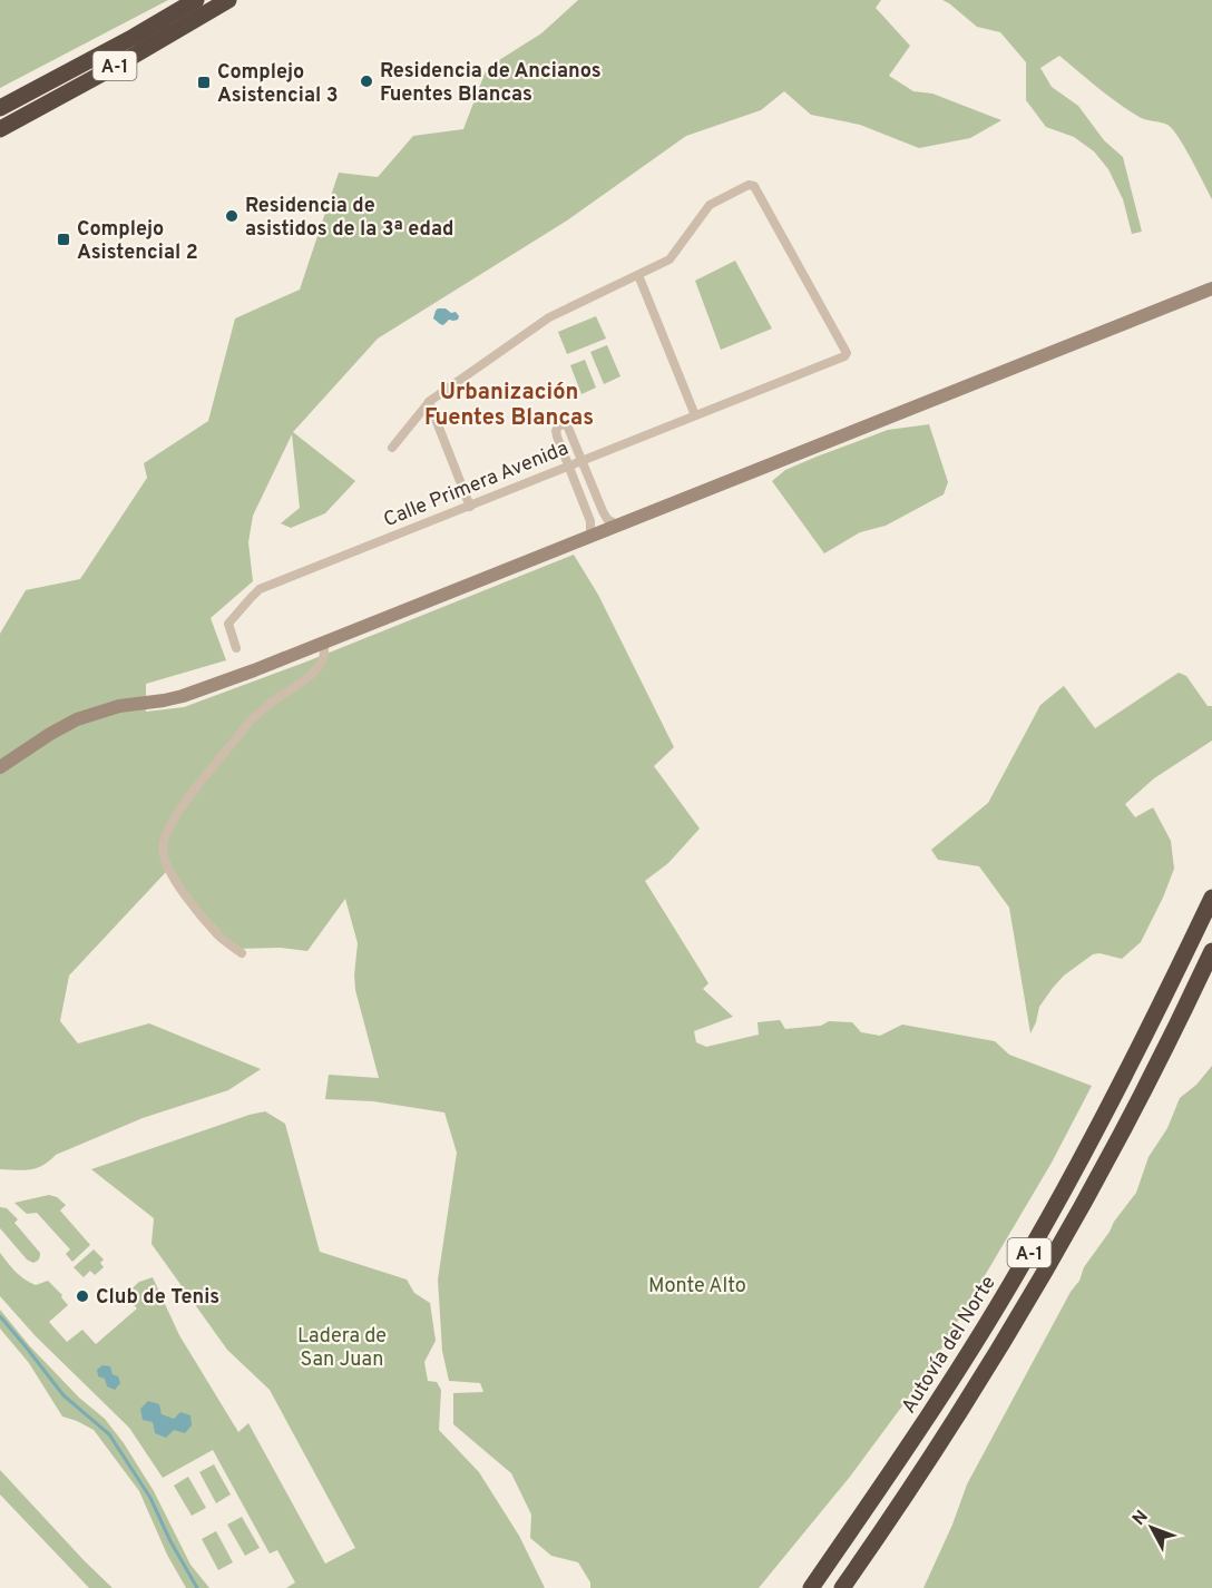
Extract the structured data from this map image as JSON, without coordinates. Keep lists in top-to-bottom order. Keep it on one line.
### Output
{"streets":{"highway":["A-1","Autovía del Norte"],"street":["Calle Primera Avenida"]},"districts":["Urbanización Fuentes Blancas"],"parks":["Monte Alto","Ladera de San Juan"],"places":{"other":["Residencia de Ancianos Fuentes Blancas","Residencia de asistidos de la 3ª edad","Club de Tenis"],"transit":["Complejo Asistencial 3","Complejo Asistencial 2"]},"north":"top left"}
